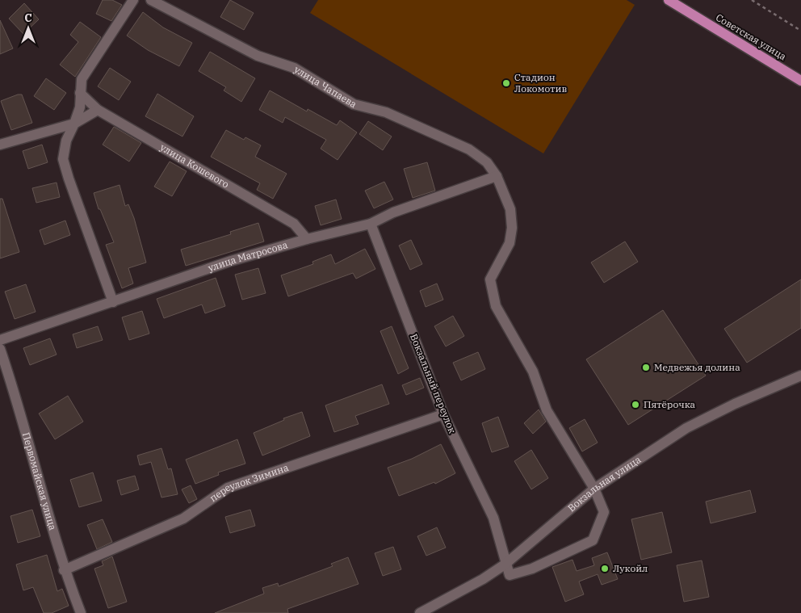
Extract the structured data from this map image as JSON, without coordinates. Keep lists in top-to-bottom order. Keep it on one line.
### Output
{"streets":{"main road":["Советская улица"],"street":["улица Чапаева","улица Кошевого","улица Матросова","Вокзальный переулок","Первомайская улица","переулок Зимина","Вокзальная улица"]},"crossings":[["улица Чапаева","улица Матросова"],["улица Чапаева","Вокзальный переулок"],["улица Чапаева","Вокзальная улица"],["улица Кошевого","улица Матросова"],["улица Матросова","Вокзальный переулок"],["Вокзальный переулок","переулок Зимина"],["Вокзальный переулок","Вокзальная улица"],["Первомайская улица","переулок Зимина"]],"places":["Стадион Локомотив","Медвежья долина","Пятёрочка","Лукойл"],"north":"top"}
